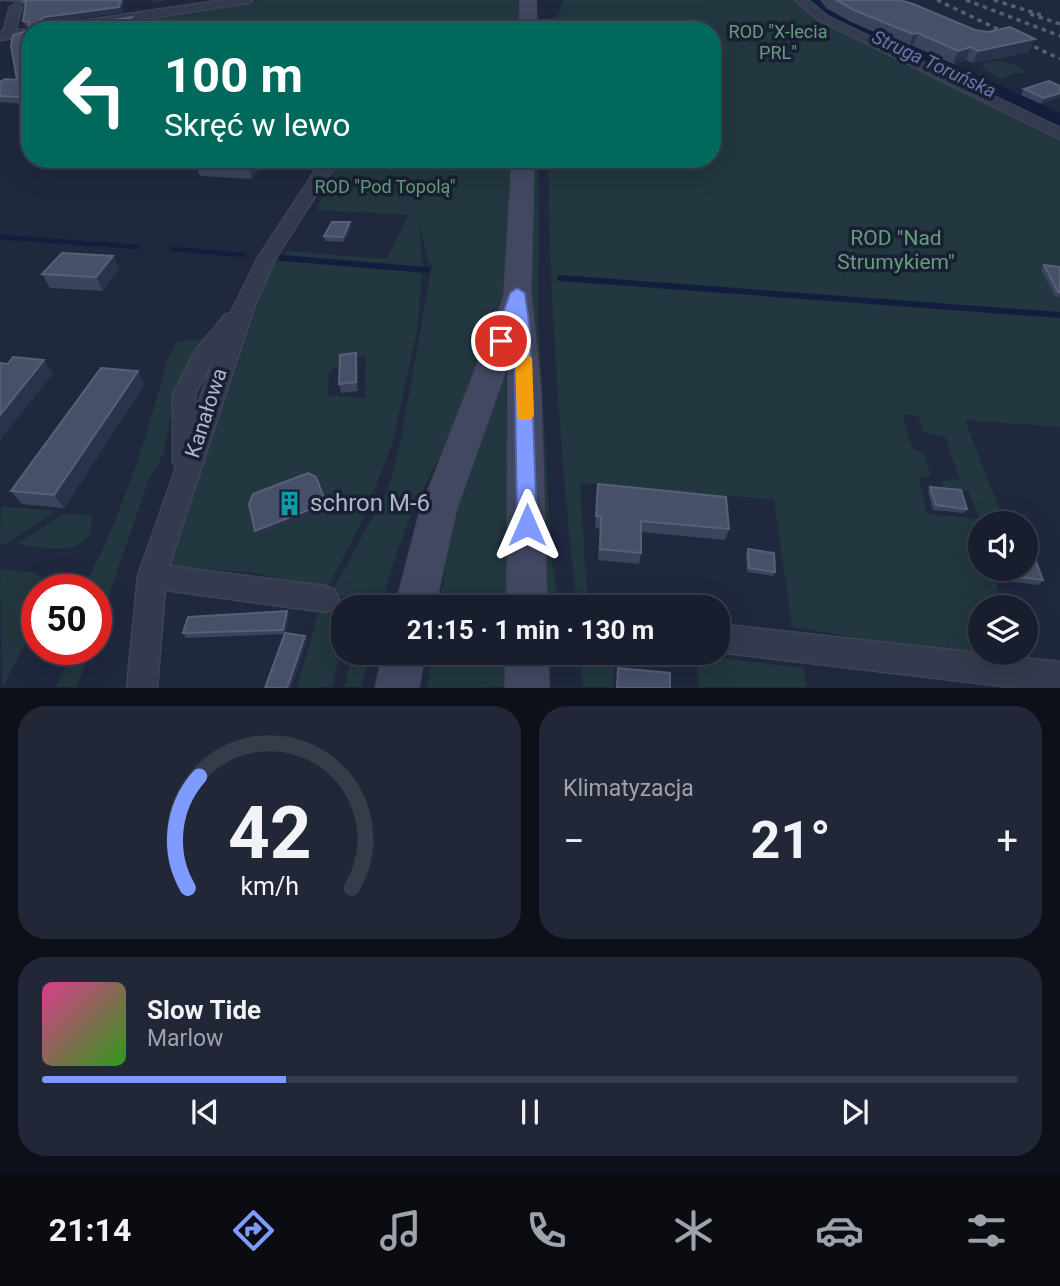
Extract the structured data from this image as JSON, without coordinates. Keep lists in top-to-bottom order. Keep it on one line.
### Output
{"streets":{"street":["Kanałowa"]},"water":["Struga Toruńska"],"parks":["ROD \"X-lecia PRL\"","ROD \"Pod Topolą\"","ROD \"Nad Strumykiem\""],"places":{"building":["schron M-6"]},"page":{"turn":["100 m","Skręć w lewo"],"limit":"50","trip":"21:15 · 1 min · 130 m","tile":"Klimatyzacja","heat":["−","21°","+"],"song":["Slow Tide","Marlow"],"tabs":"21:14","gauge":["42","km/h"]}}
